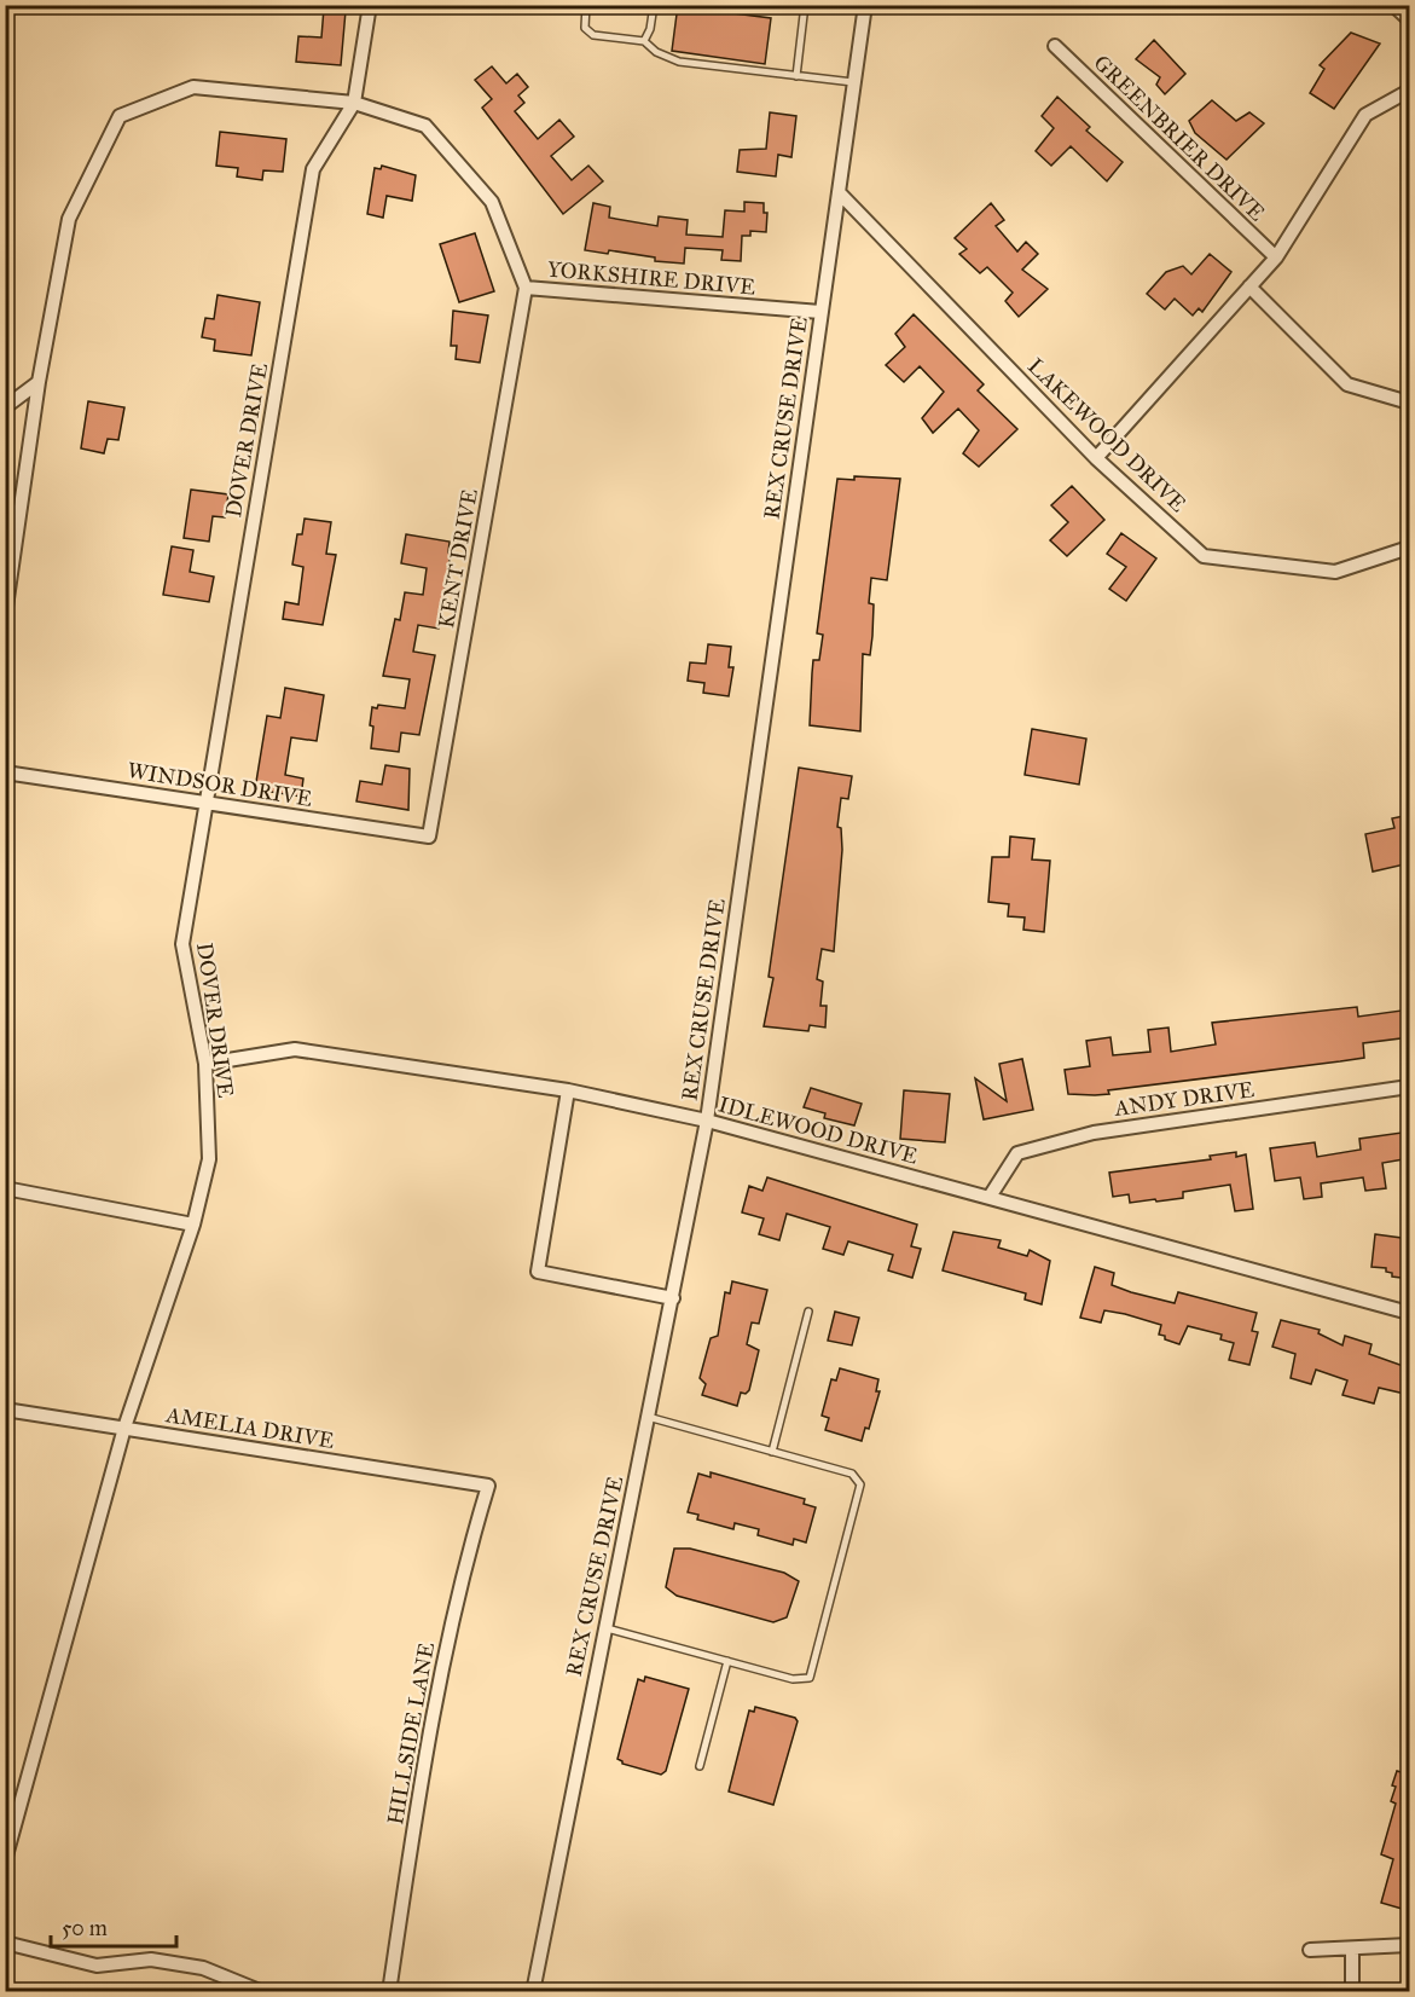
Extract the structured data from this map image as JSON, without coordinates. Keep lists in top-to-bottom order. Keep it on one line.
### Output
{"streets":{"street":["GREENBRIER DRIVE","YORKSHIRE DRIVE","REX CRUSE DRIVE","LAKEWOOD DRIVE","DOVER DRIVE","KENT DRIVE","WINDSOR DRIVE","ANDY DRIVE","IDLEWOOD DRIVE","AMELIA DRIVE","HILLSIDE LANE"]},"crossings":[["YORKSHIRE DRIVE","REX CRUSE DRIVE"],["YORKSHIRE DRIVE","DOVER DRIVE"],["YORKSHIRE DRIVE","KENT DRIVE"],["REX CRUSE DRIVE","LAKEWOOD DRIVE"],["REX CRUSE DRIVE","IDLEWOOD DRIVE"],["DOVER DRIVE","WINDSOR DRIVE"],["DOVER DRIVE","IDLEWOOD DRIVE"],["DOVER DRIVE","AMELIA DRIVE"],["KENT DRIVE","WINDSOR DRIVE"],["ANDY DRIVE","IDLEWOOD DRIVE"],["AMELIA DRIVE","HILLSIDE LANE"]],"scale_bar":"50 m"}
